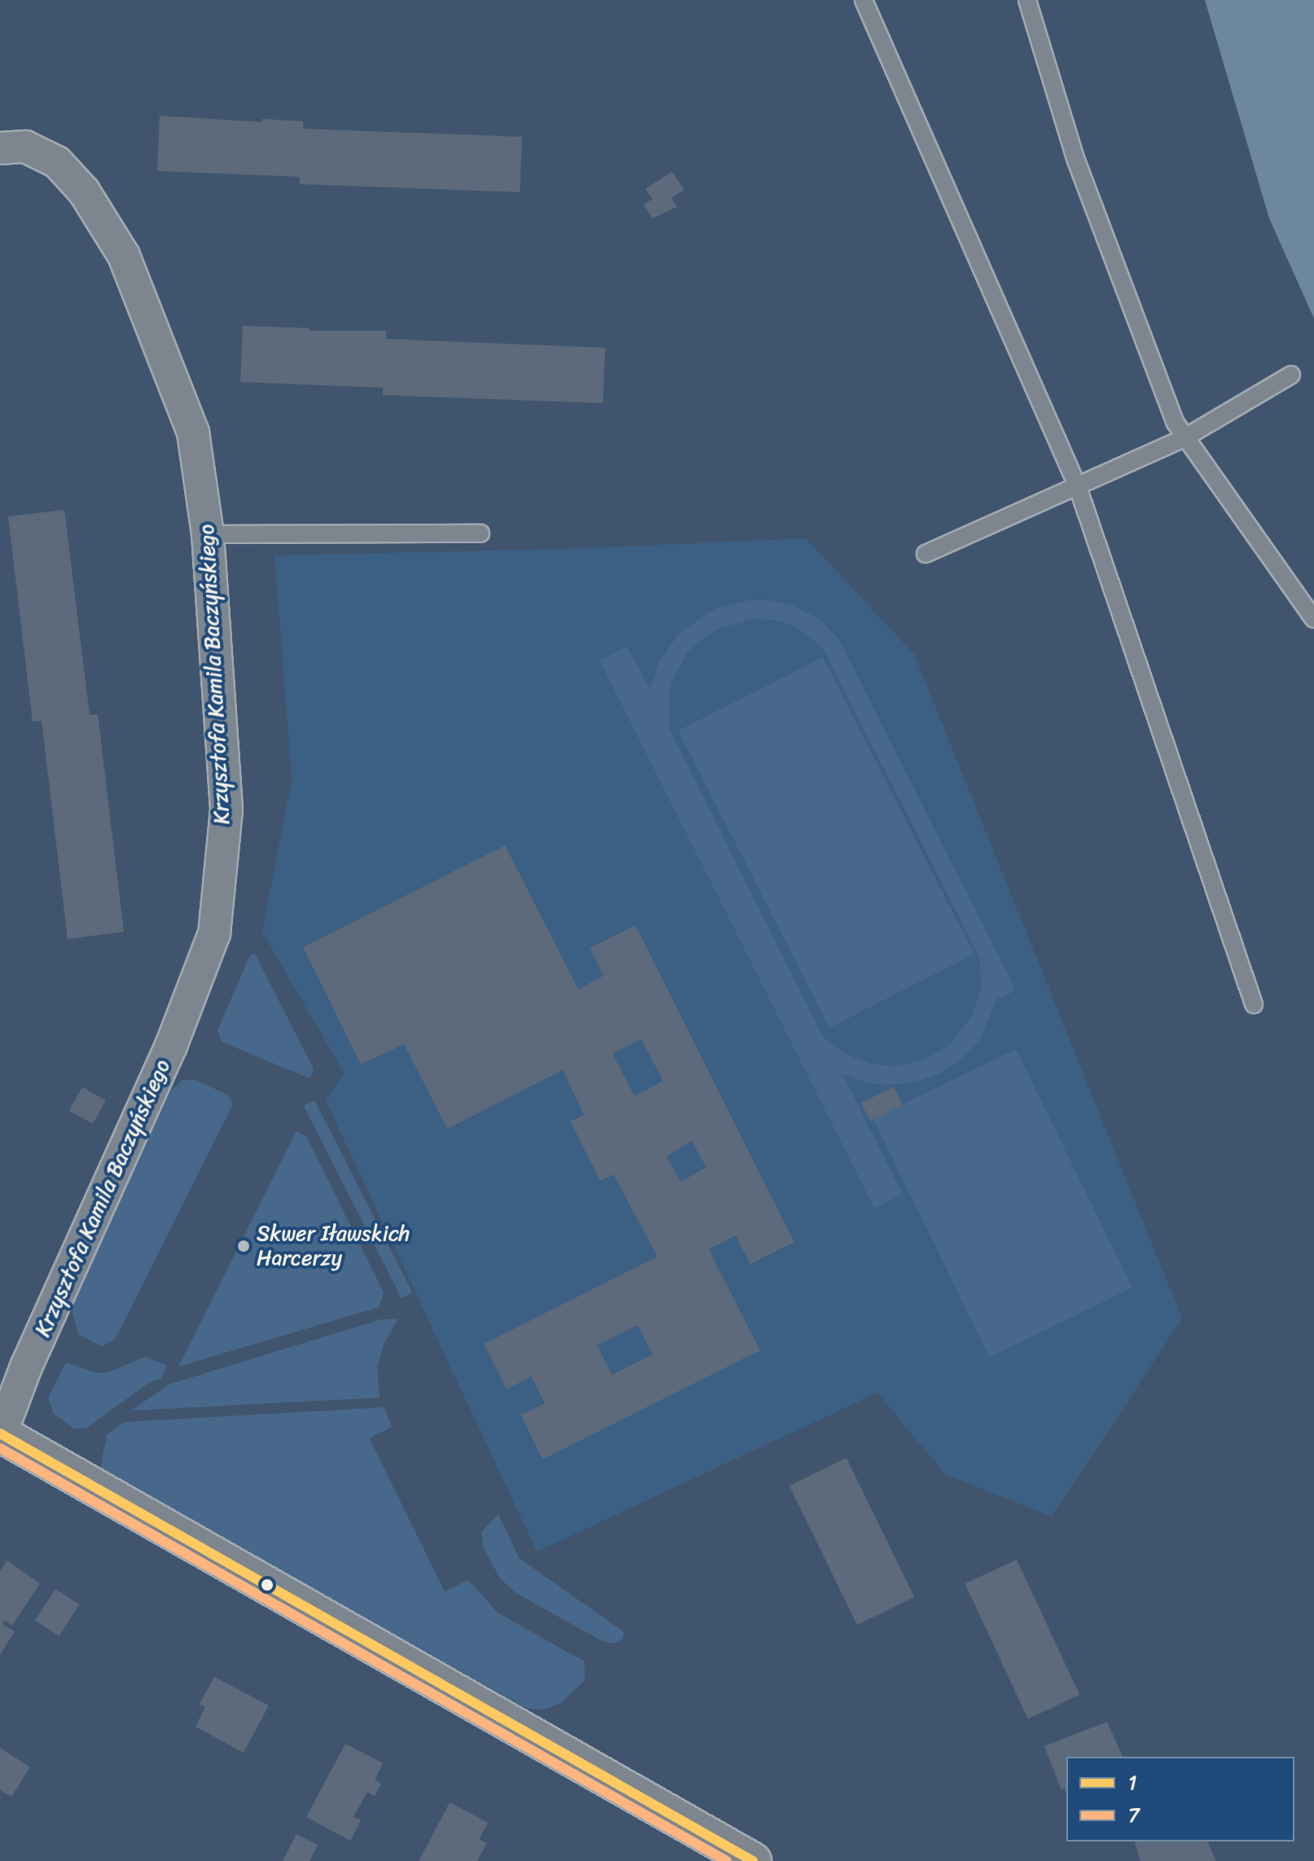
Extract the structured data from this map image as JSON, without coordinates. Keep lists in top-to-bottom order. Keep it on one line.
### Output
{"streets":{"street":["Krzysztofa Kamila Baczyńskiego"]},"places":["Skwer Iławskich Harcerzy"],"lines":["transit line 1","transit line 7"],"legend":["1","7"]}
